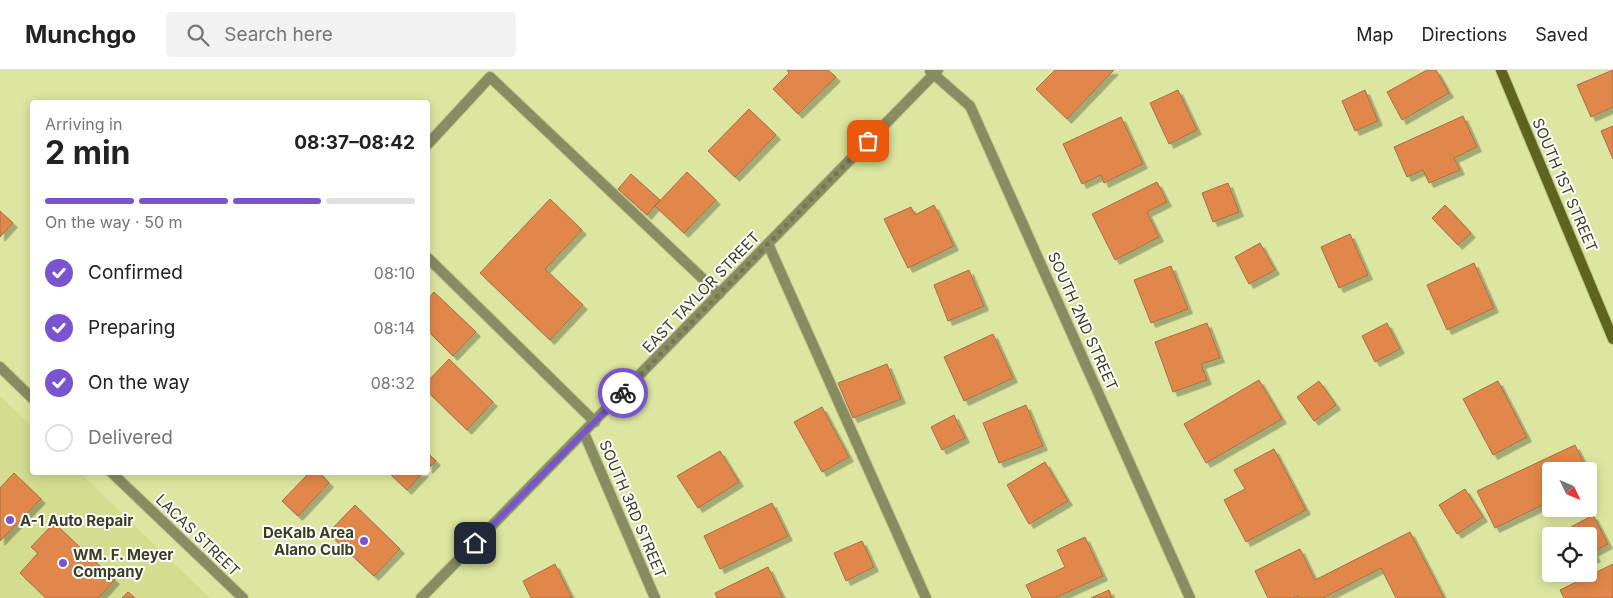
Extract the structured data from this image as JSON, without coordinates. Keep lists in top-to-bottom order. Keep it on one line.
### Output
{"streets":{"street":["SOUTH 1ST STREET","EAST TAYLOR STREET","SOUTH 2ND STREET","SOUTH 3RD STREET","LACAS STREET"]},"crossings":[["EAST TAYLOR STREET","SOUTH 2ND STREET"],["EAST TAYLOR STREET","SOUTH 3RD STREET"]],"places":["A-1 Auto Repair","DeKalb Area Alano Culb","WM. F. Meyer Company"],"north":"bottom right","page":{"header":"Munchgo","search":"Search here","nav":["Map","Directions","Saved"],"heading":["2 min","Arriving in","08:37–08:42"],"bar":"On the way · 50 m","list":[["Confirmed","08:10"],["Preparing","08:14"],["On the way","08:32"],"Delivered"]}}
